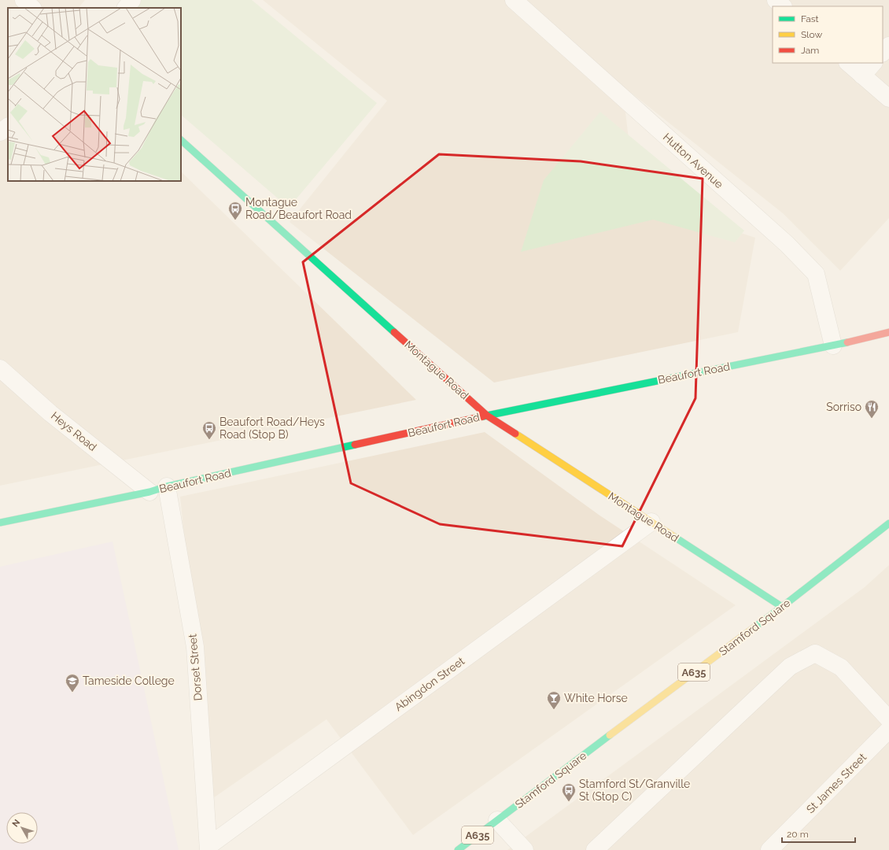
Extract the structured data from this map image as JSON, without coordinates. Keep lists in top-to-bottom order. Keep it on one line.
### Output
{"streets":{"main road":["Montague Road","Beaufort Road","Stamford Square","A635"],"street":["Hutton Avenue","Heys Road","Dorset Street","Abingdon Street","St James Street"]},"crossings":[["Hutton Avenue","Beaufort Road"],["Montague Road","Beaufort Road"],["Montague Road","Stamford Square"],["Montague Road","Abingdon Street"],["Beaufort Road","Heys Road"],["Beaufort Road","Dorset Street"],["Stamford Square","A635"],["Dorset Street","Abingdon Street"]],"places":{"bus stop":["Montague Road/Beaufort Road","Beaufort Road/Heys Road (Stop B)","Stamford St/Granville St (Stop C)"],"restaurant":["Sorriso"],"school or university":["Tameside College"],"bar":["White Horse"]},"legend":["Fast","Slow","Jam"],"scale_bar":"20 m","north":"top left"}
